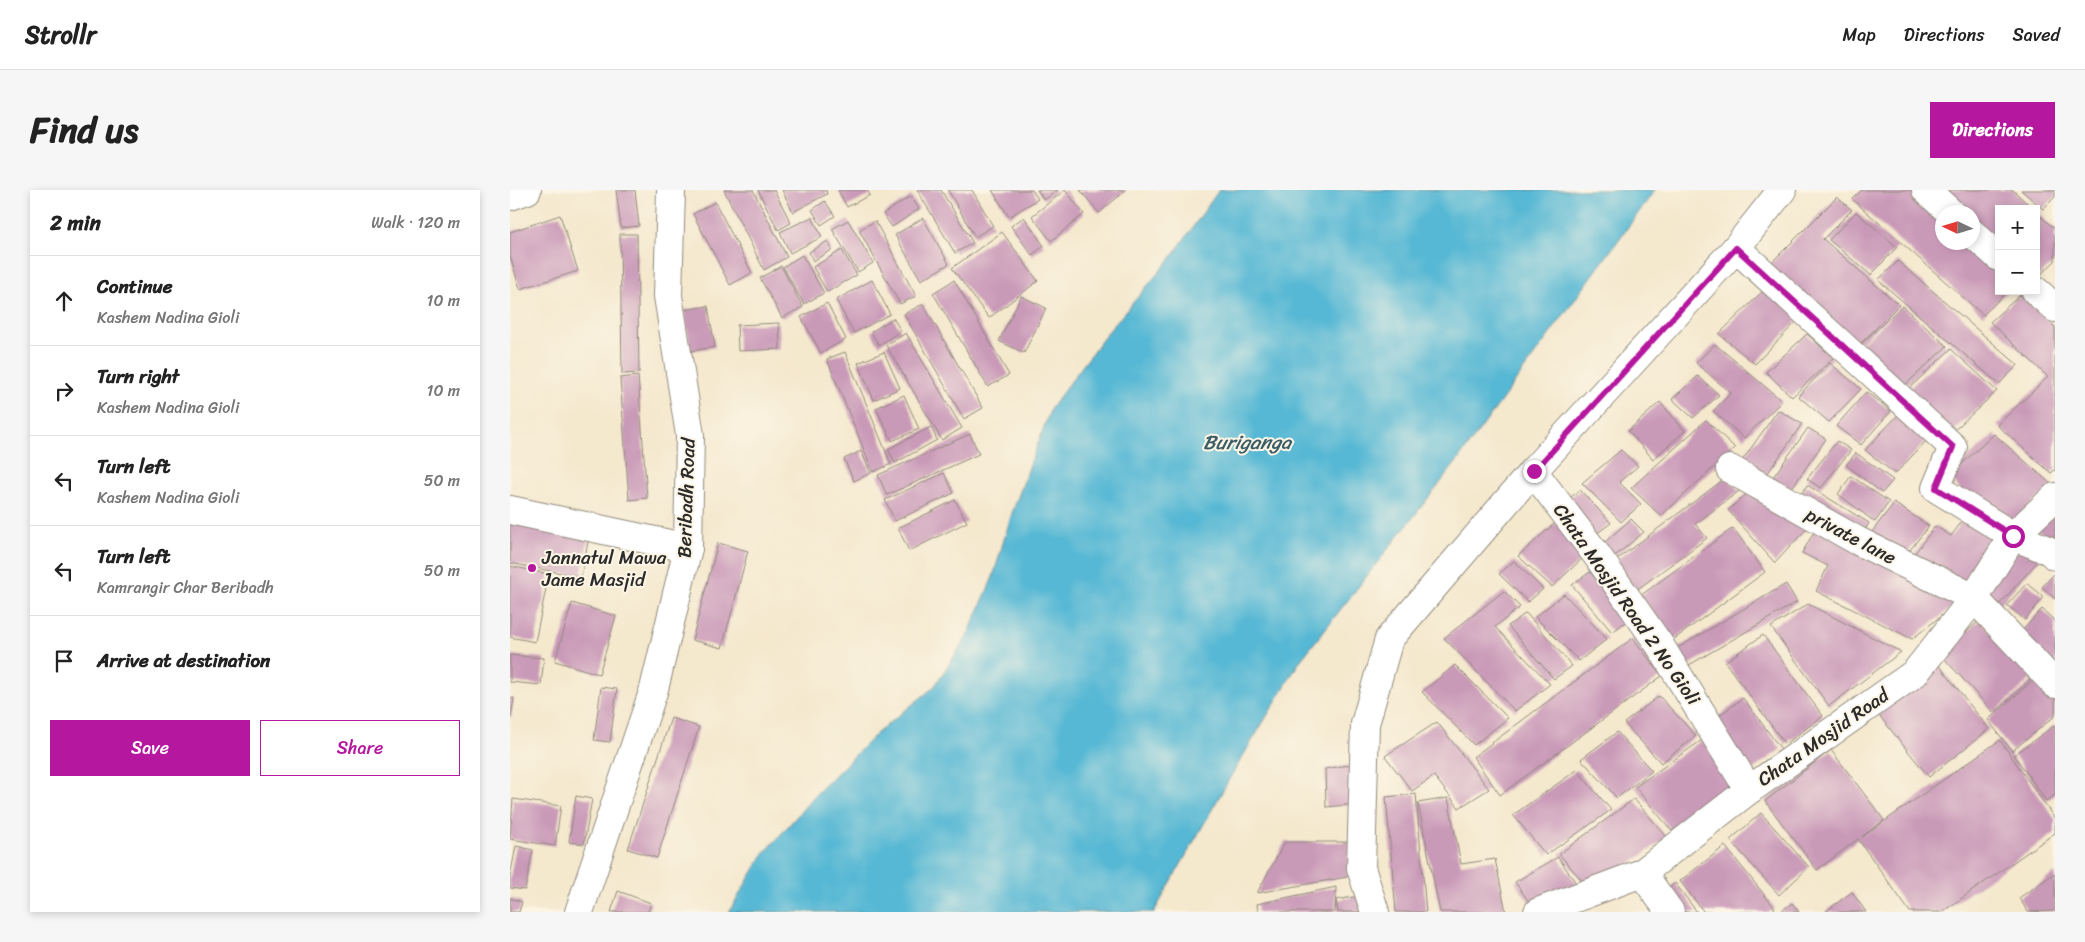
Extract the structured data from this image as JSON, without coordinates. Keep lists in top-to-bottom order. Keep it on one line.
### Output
{"streets":{"main road":["Beribadh Road","private lane","Chata Mosjid Road 2 No Gioli","Chata Mosjid Road"]},"crossings":[["private lane","Chata Mosjid Road"],["Chata Mosjid Road 2 No Gioli","Chata Mosjid Road"]],"water":["Buriganga"],"places":["Jannatul Mawa Jame Masjid"],"north":"left","page":{"header":"Strollr","nav":["Map","Directions","Saved"],"title":"Find us","buttons":["Directions",["Save","Share"]],"heading":["2 min","Walk · 120 m"],"map_buttons":["+","−"],"list":[["Continue","Kashem Nadina Gioli","10 m"],["Turn right","Kashem Nadina Gioli","10 m"],["Turn left","Kashem Nadina Gioli","50 m"],["Turn left","Kamrangir Char Beribadh","50 m"],"Arrive at destination"]}}
